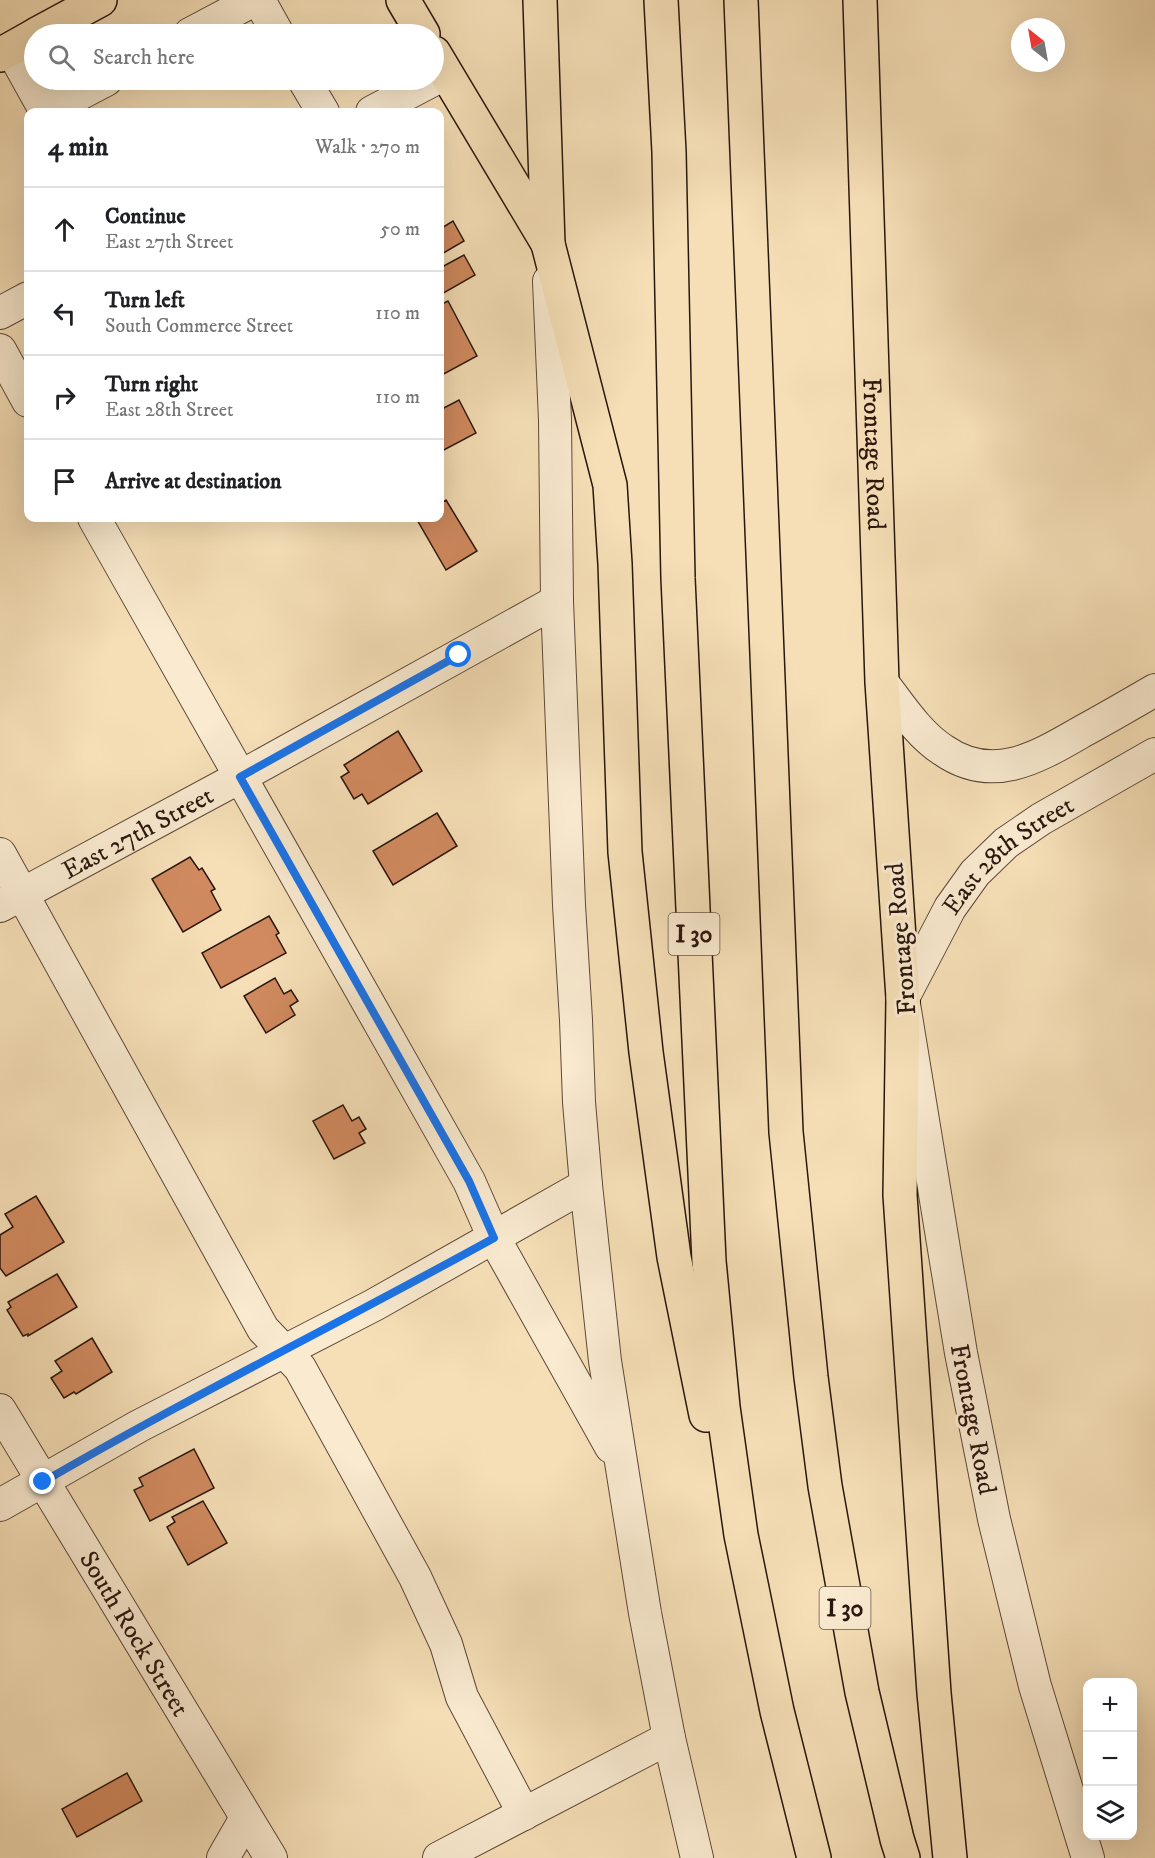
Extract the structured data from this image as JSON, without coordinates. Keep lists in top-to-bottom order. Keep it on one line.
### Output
{"streets":{"main road":["Frontage Road","I 30"],"street":["East 27th Street","East 28th Street","South Rock Street"]},"crossings":[["Frontage Road","East 28th Street"]],"north":"top left","page":{"search":"Search here","heading":["4 min","Walk · 270 m"],"list":[["Continue","East 27th Street","50 m"],["Turn left","South Commerce Street","110 m"],["Turn right","East 28th Street","110 m"],"Arrive at destination"],"map_buttons":["+","−"]}}
